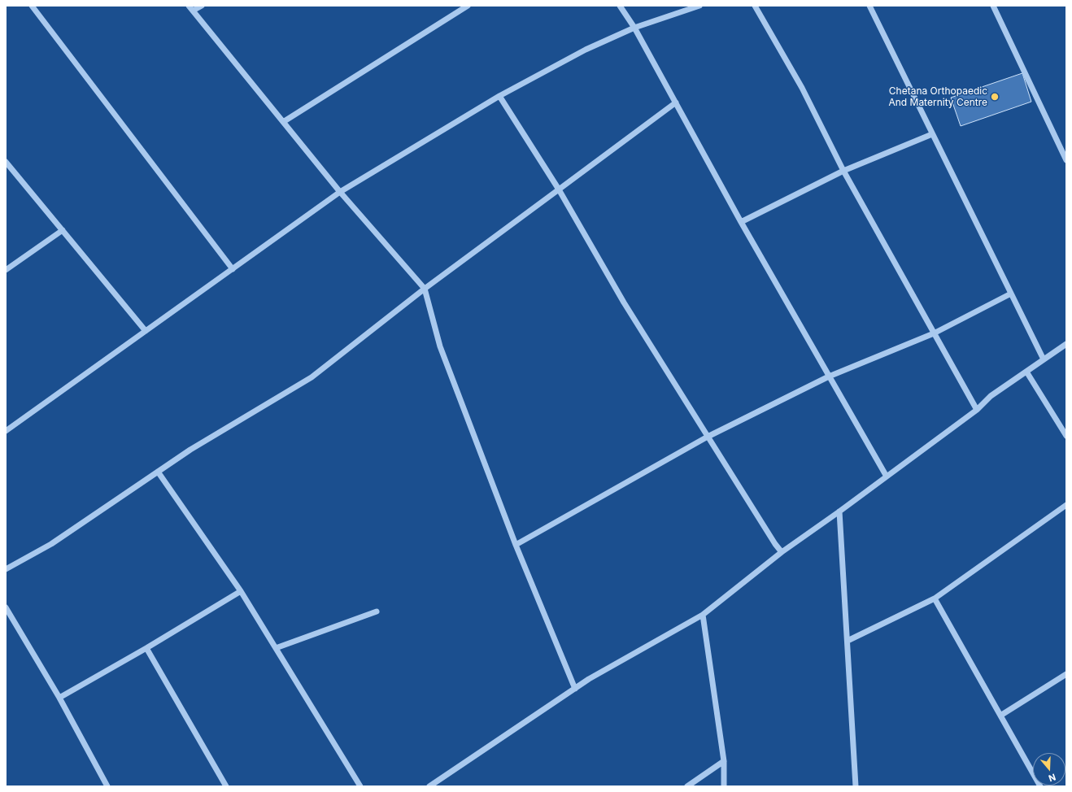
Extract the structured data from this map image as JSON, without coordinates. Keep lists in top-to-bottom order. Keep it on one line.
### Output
{"places":["Chetana Orthopaedic And Maternity Centre"],"north":"bottom"}
